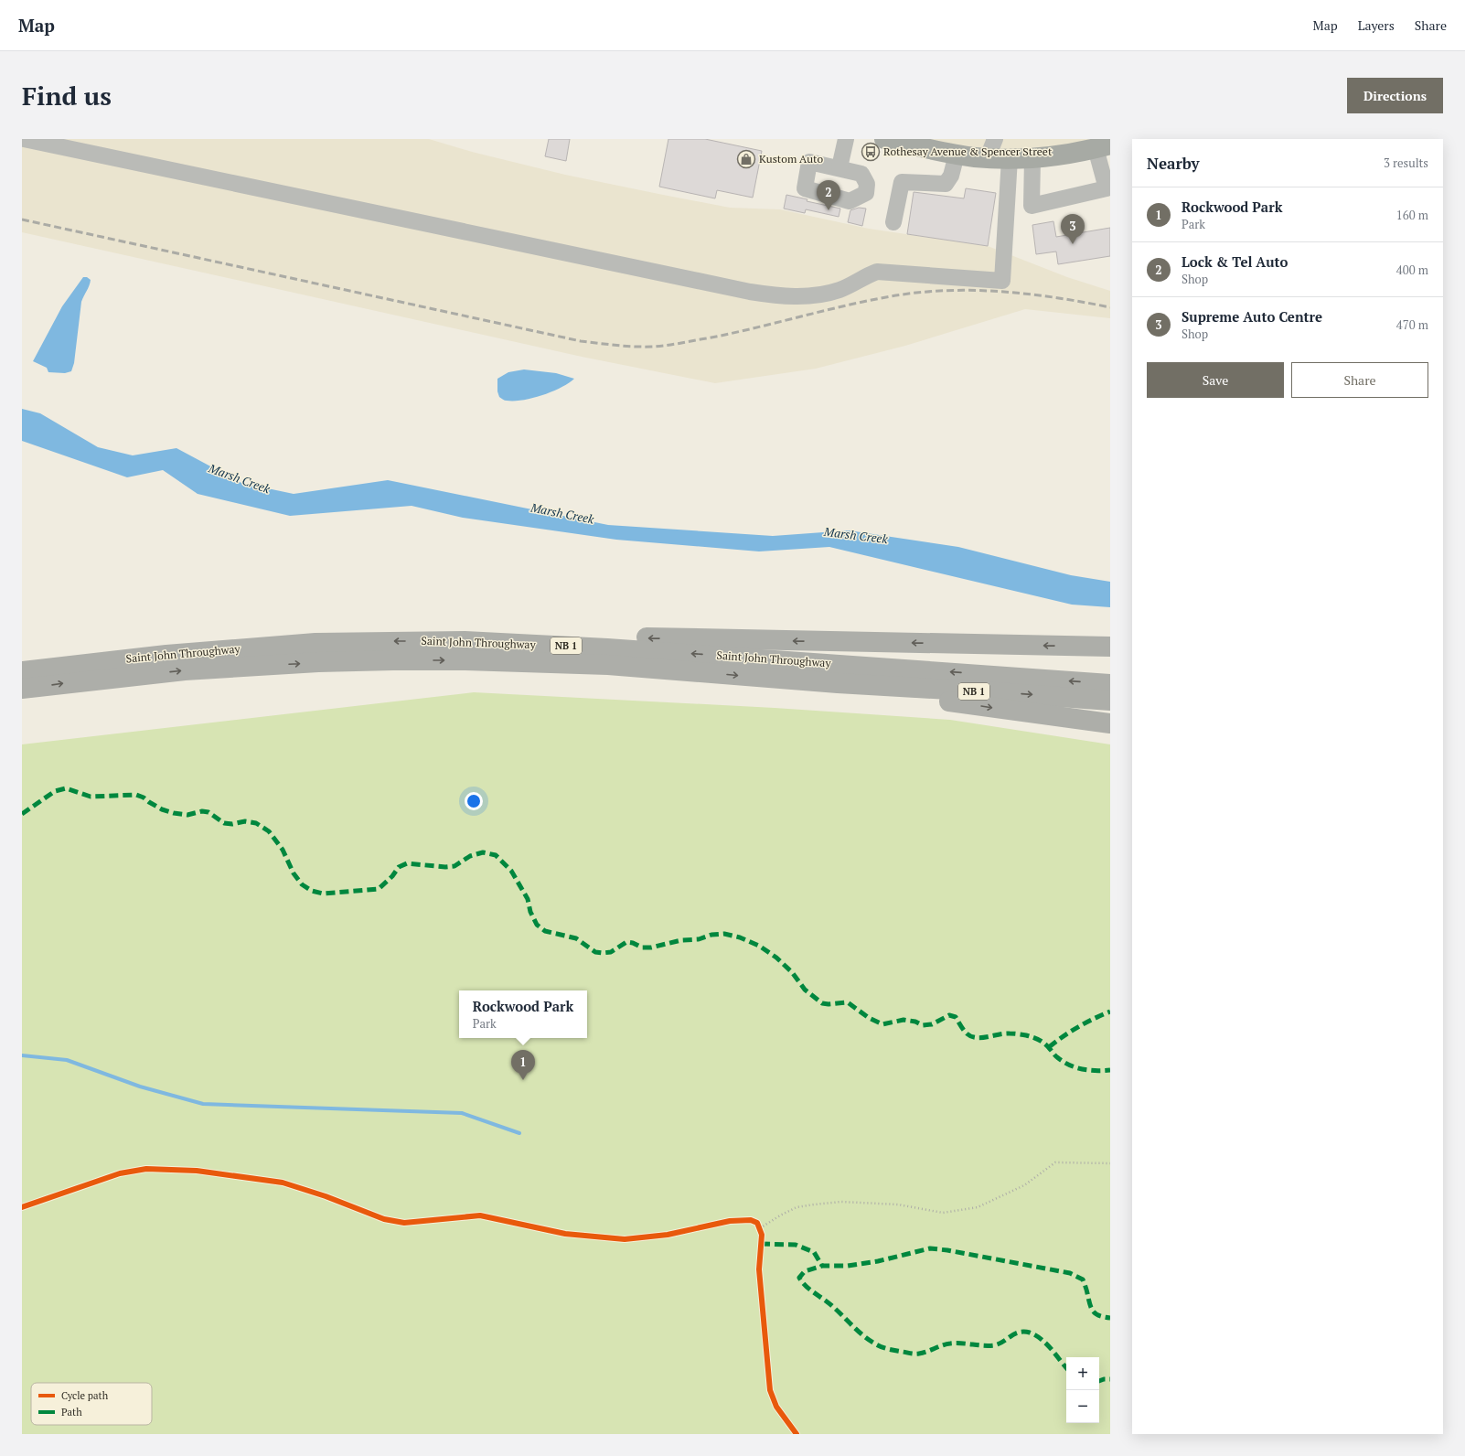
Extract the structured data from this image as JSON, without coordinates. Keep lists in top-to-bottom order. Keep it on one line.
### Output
{"streets":{"highway":["Saint John Throughway","NB 1"]},"water":["Marsh Creek"],"places":{"bus stop":["Rothesay Avenue & Spencer Street"],"shop":["Kustom Auto"]},"legend":["Cycle path","Path"],"page":{"header":"Map","nav":["Map","Layers","Share"],"buttons":["Directions",["Save","Share"]],"title":"Find us","heading":["Nearby","3 results"],"pins":["2","3","1"],"list":[{"mark":"1","name":"Rockwood Park","note":"Park","value":"160 m"},{"mark":"2","name":"Lock & Tel Auto","note":"Shop","value":"400 m"},{"mark":"3","name":"Supreme Auto Centre","note":"Shop","value":"470 m"}],"popup":["Rockwood Park","Park"],"map_buttons":["+","−"]}}
